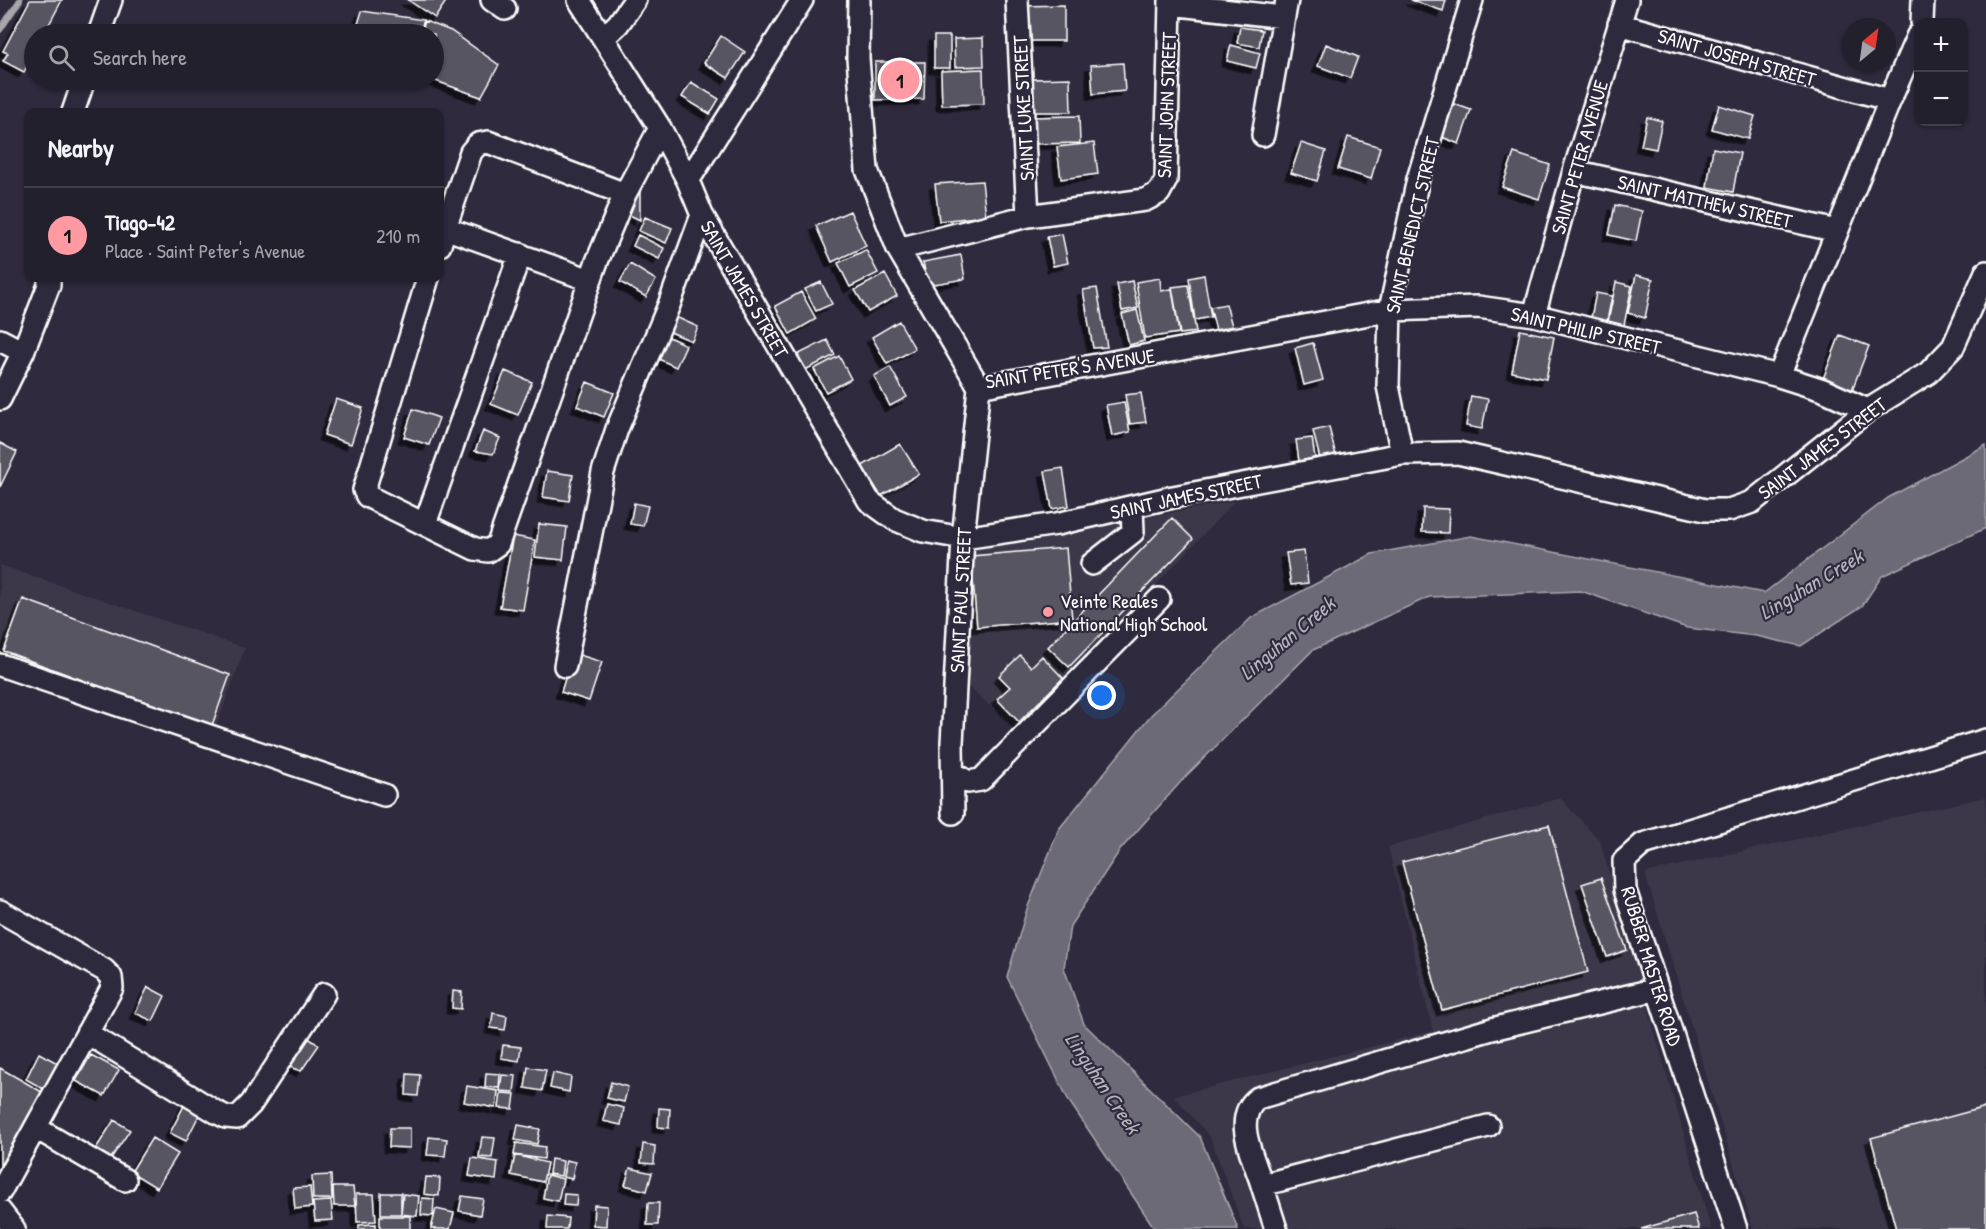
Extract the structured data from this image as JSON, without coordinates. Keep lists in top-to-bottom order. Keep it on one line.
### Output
{"streets":{"street":["SAINT JOSEPH STREET","SAINT JOHN STREET","SAINT LUKE STREET","SAINT PETER AVENUE","SAINT MATTHEW STREET","SAINT BENEDICT STREET","SAINT JAMES STREET","SAINT PHILIP STREET","SAINT PETER'S AVENUE","SAINT PAUL STREET","RUBBER MASTER ROAD"]},"crossings":[["SAINT JOSEPH STREET","SAINT PETER AVENUE"],["SAINT JOHN STREET","SAINT LUKE STREET"],["SAINT PETER AVENUE","SAINT MATTHEW STREET"],["SAINT PETER AVENUE","SAINT PHILIP STREET"],["SAINT BENEDICT STREET","SAINT JAMES STREET"],["SAINT BENEDICT STREET","SAINT PHILIP STREET"],["SAINT BENEDICT STREET","SAINT PETER'S AVENUE"],["SAINT JAMES STREET","SAINT PHILIP STREET"],["SAINT JAMES STREET","SAINT PAUL STREET"],["SAINT PHILIP STREET","SAINT PETER'S AVENUE"],["SAINT PETER'S AVENUE","SAINT PAUL STREET"]],"water":["Linguhan Creek"],"places":["Veinte Reales National High School"],"north":"top right","page":{"map_buttons":["+","−"],"search":"Search here","pins":"1","heading":"Nearby","list":[{"mark":"1","name":"Tiago-42","note":"Place · Saint Peter's Avenue","value":"210 m"}]}}
